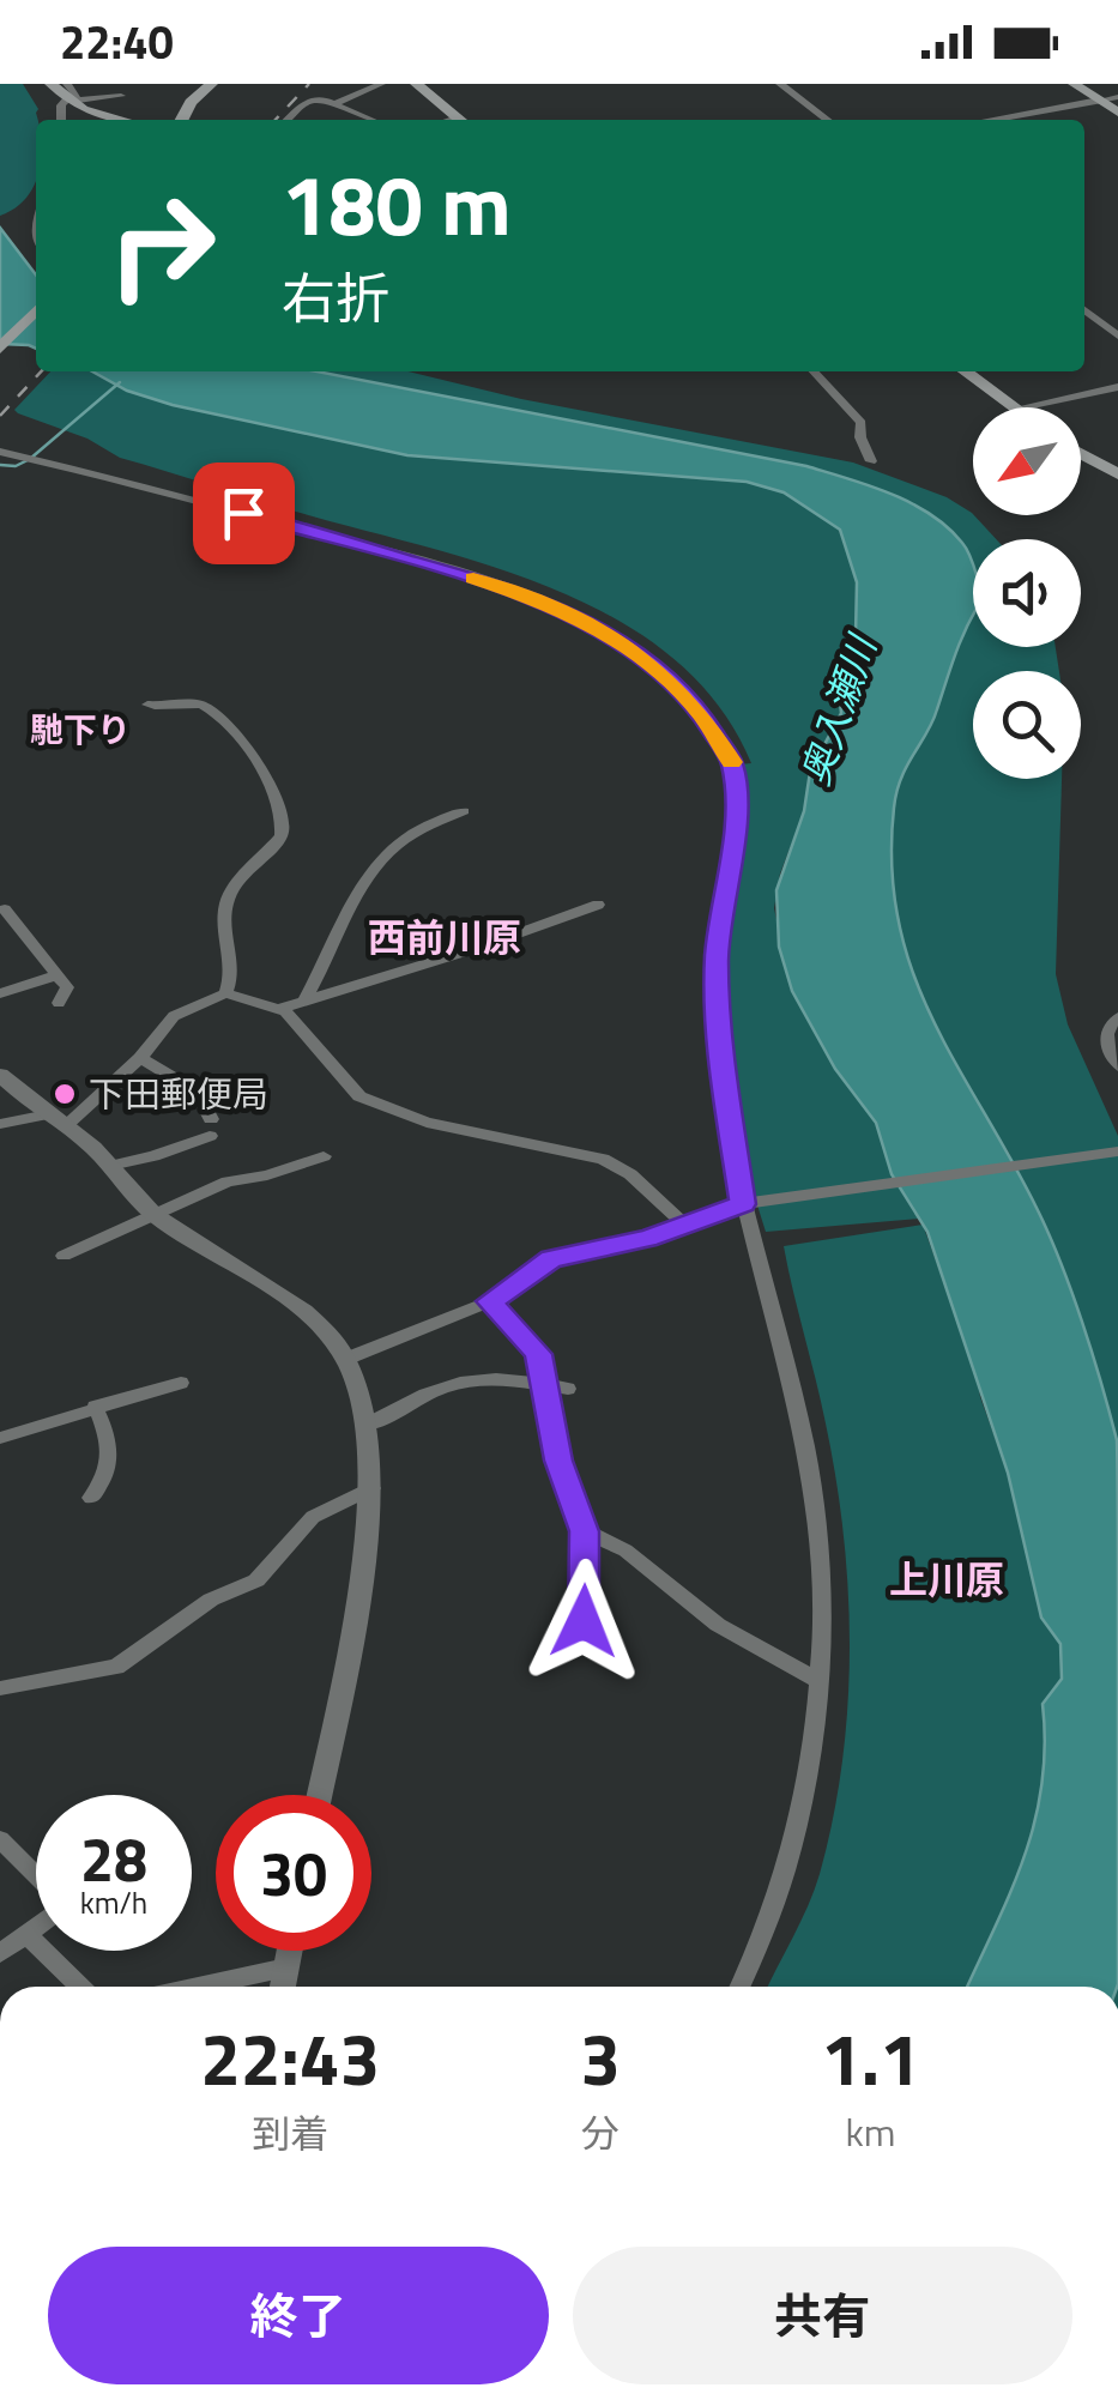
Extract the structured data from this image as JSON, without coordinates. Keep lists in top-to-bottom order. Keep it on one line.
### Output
{"districts":["馳下り","西前川原","上川原"],"water":["奥入瀬川"],"places":["下田郵便局"],"north":"bottom left","page":{"status":"22:40","turn":["180 m","右折"],"speed":"28 km/h","limit":"30","eta":["22:43","到着","3","分","1.1","km"],"buttons":["終了","共有"]}}
